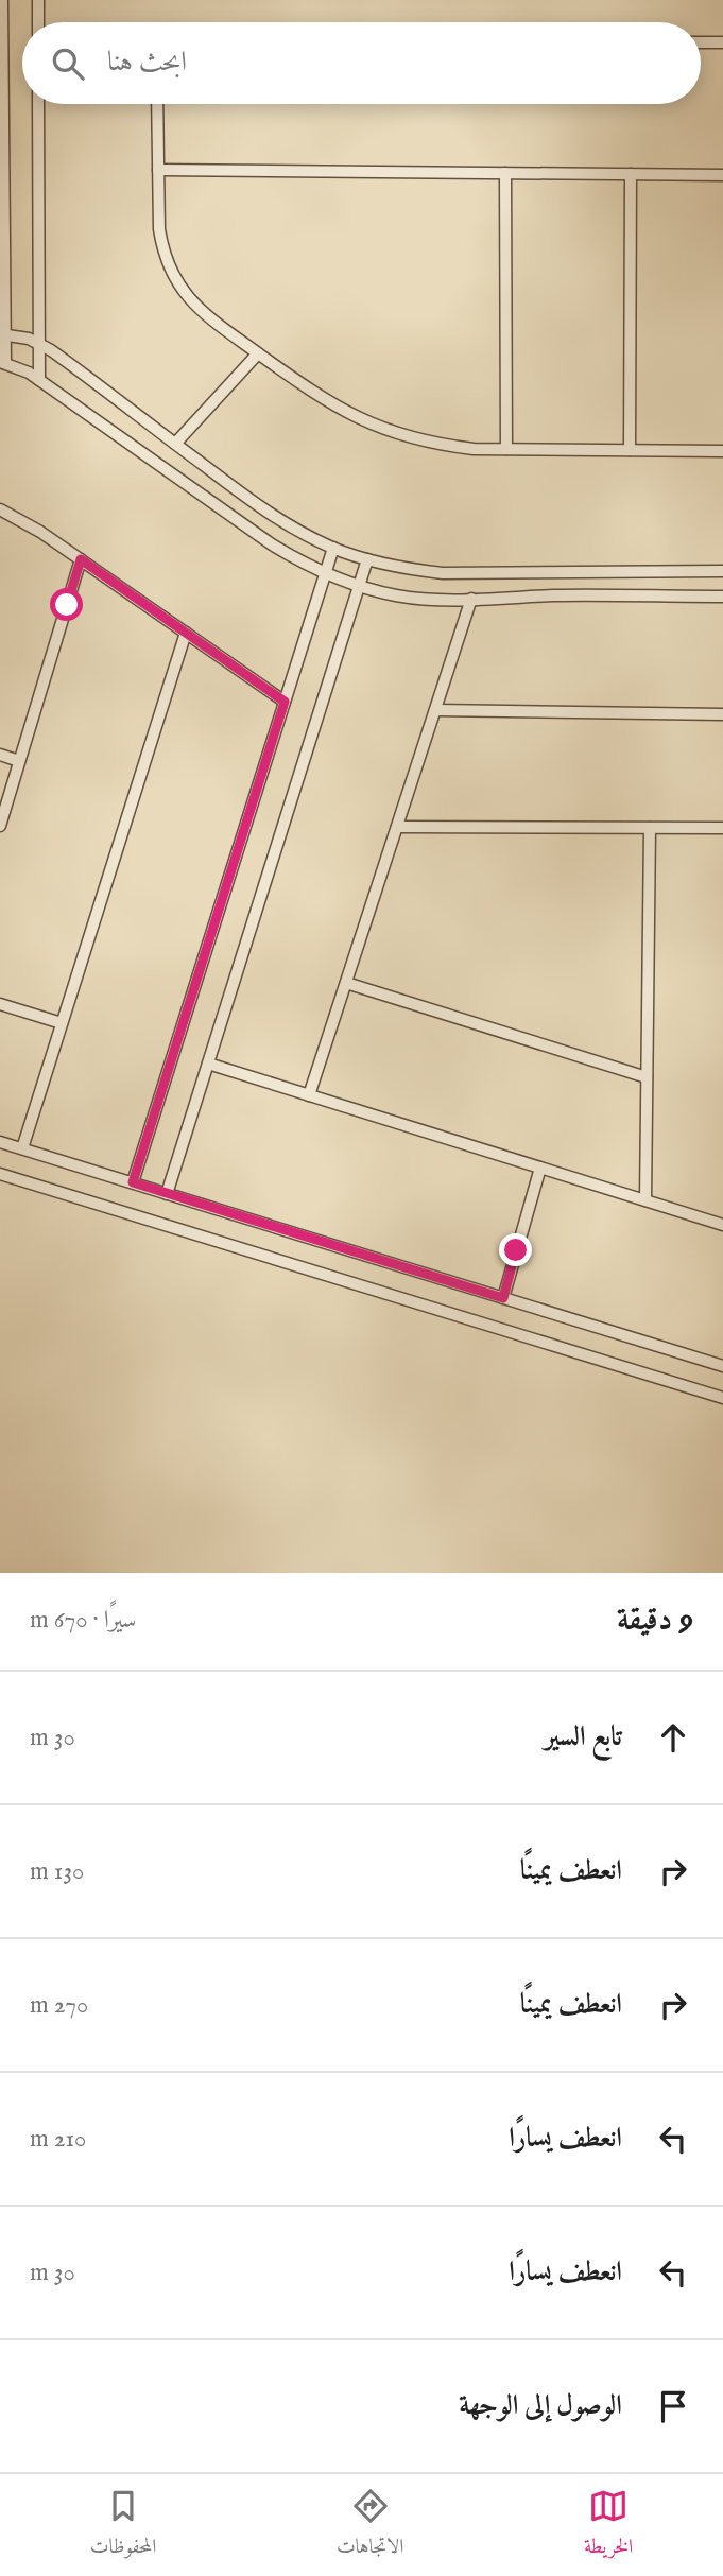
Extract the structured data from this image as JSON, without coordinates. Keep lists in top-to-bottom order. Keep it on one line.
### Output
{"page":{"search":"ابحث هنا","heading":["9 دقيقة","سيرًا · 670 m"],"list":[["تابع السير","30 m"],["انعطف يمينًا","130 m"],["انعطف يمينًا","270 m"],["انعطف يسارًا","210 m"],["انعطف يسارًا","30 m"],"الوصول إلى الوجهة"],"nav":["الخريطة","الاتجاهات","المحفوظات"]}}
